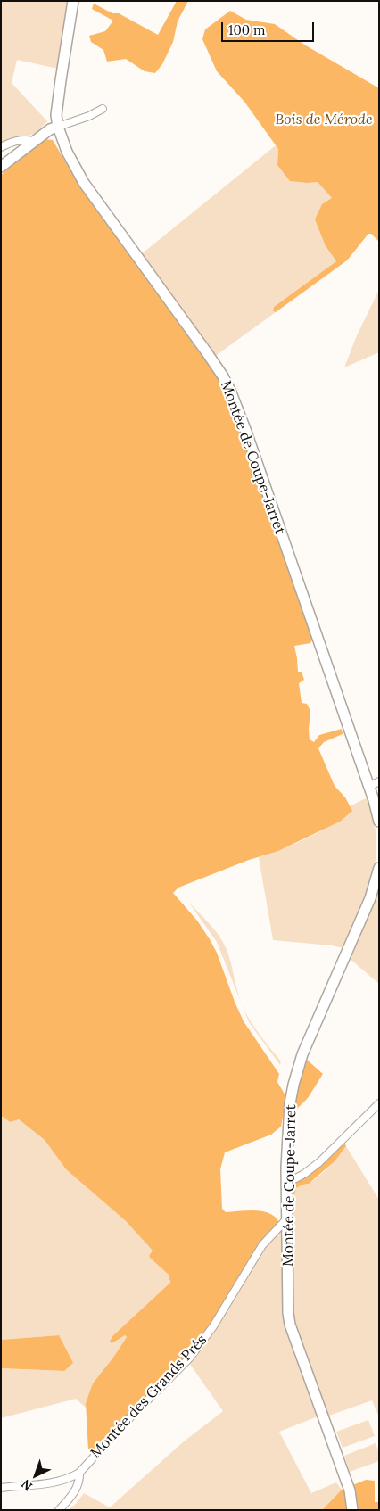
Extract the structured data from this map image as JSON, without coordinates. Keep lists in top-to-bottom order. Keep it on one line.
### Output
{"streets":{"main road":["Montée de Coupe-Jarret"],"street":["Montée des Grands Prés"]},"crossings":[["Montée de Coupe-Jarret","Montée des Grands Prés"]],"parks":["Bois de Mérode"],"scale_bar":"100 m","north":"bottom left"}
